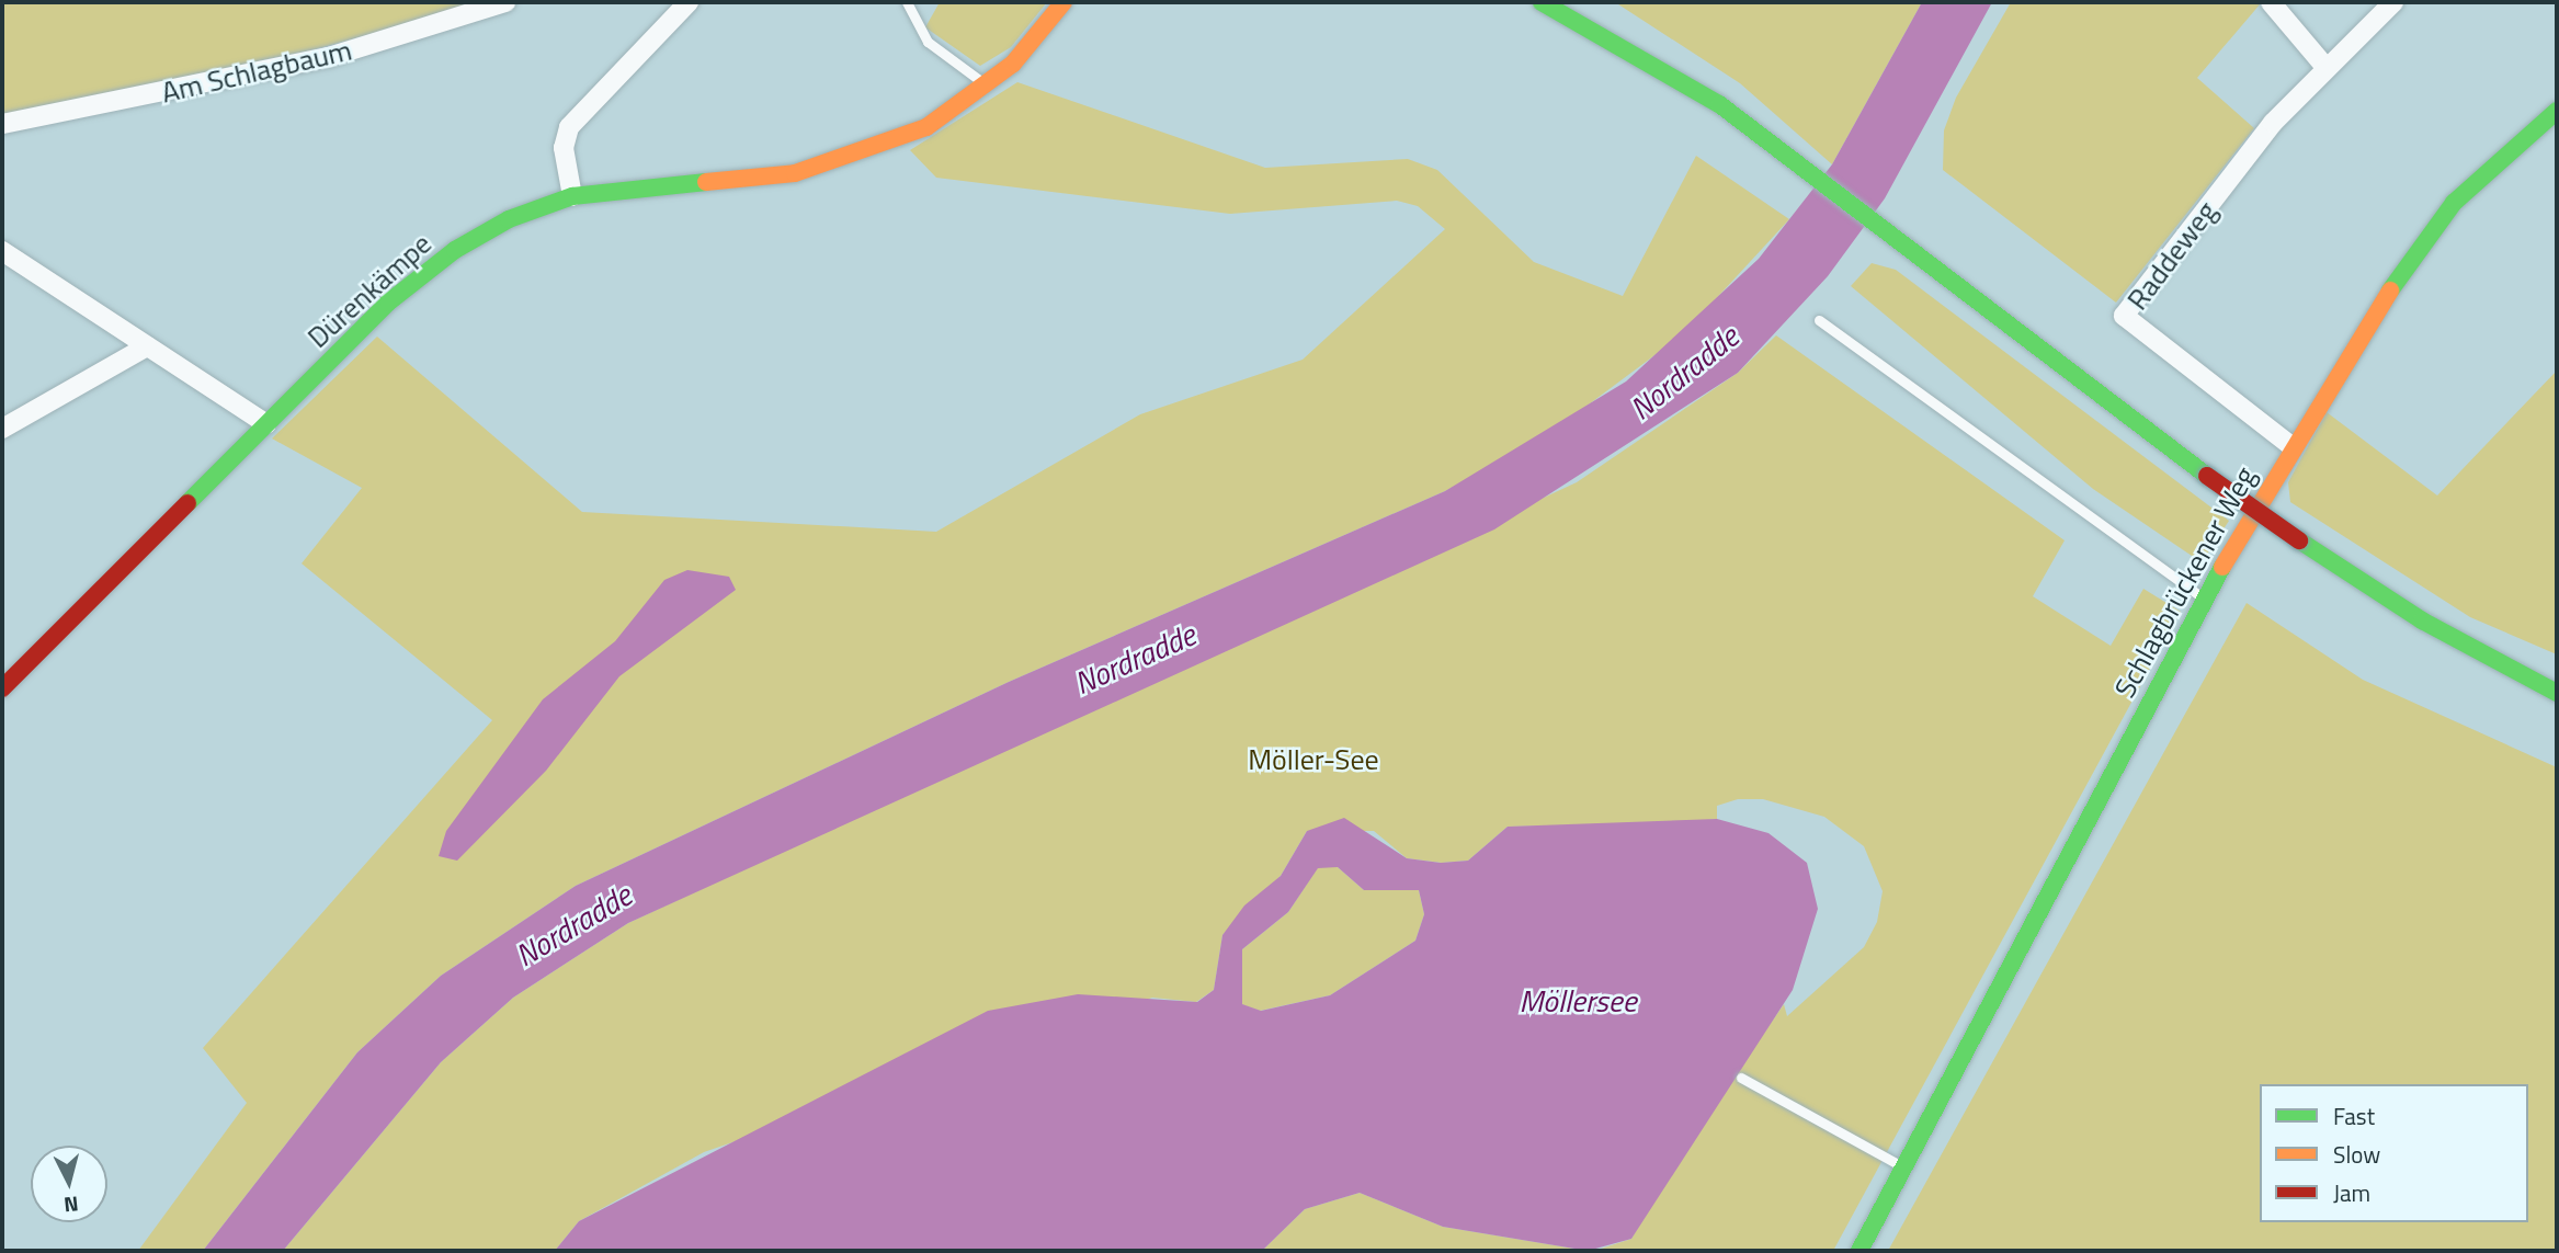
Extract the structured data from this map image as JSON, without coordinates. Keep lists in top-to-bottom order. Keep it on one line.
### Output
{"streets":{"street":["Am Schlagbaum","Raddeweg","Dürenkämpe","Schlagbrückener Weg"]},"crossings":[["Raddeweg","Schlagbrückener Weg"]],"water":["Nordradde","Möllersee"],"parks":["Möller-See"],"legend":["Fast","Slow","Jam"],"north":"bottom"}
